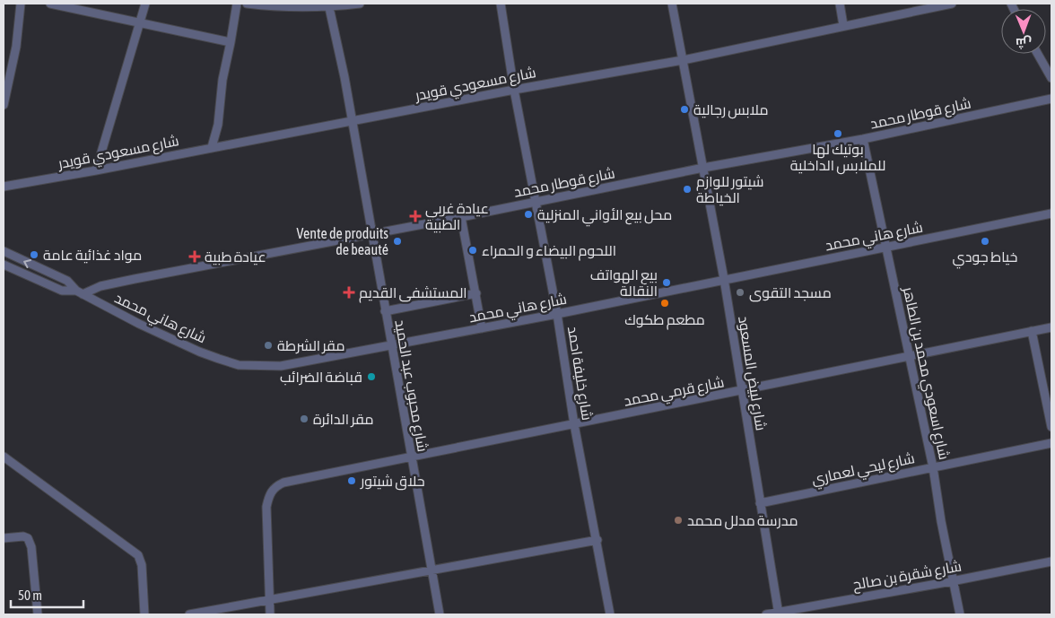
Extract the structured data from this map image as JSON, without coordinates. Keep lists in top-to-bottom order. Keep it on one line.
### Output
{"streets":{"street":["شارع مسعودي قويدر","شارع قوطار محمد","شارع هاني محمد","شارع خليفة احمد","شارع لبيض المسعود","شارع اسعودي محمد بن الطاهر","شارع محبوب عبد الحميد","شارع قرمي محمد","شارع ليحي لعماري","شارع شقرة بن صالح"]},"crossings":[["شارع مسعودي قويدر","شارع خليفة احمد"],["شارع مسعودي قويدر","شارع لبيض المسعود"],["شارع مسعودي قويدر","شارع محبوب عبد الحميد"],["شارع قوطار محمد","شارع هاني محمد"],["شارع قوطار محمد","شارع خليفة احمد"],["شارع قوطار محمد","شارع لبيض المسعود"],["شارع قوطار محمد","شارع اسعودي محمد بن الطاهر"],["شارع قوطار محمد","شارع محبوب عبد الحميد"],["شارع هاني محمد","شارع خليفة احمد"],["شارع هاني محمد","شارع لبيض المسعود"],["شارع هاني محمد","شارع اسعودي محمد بن الطاهر"],["شارع هاني محمد","شارع محبوب عبد الحميد"],["شارع خليفة احمد","شارع قرمي محمد"],["شارع لبيض المسعود","شارع قرمي محمد"],["شارع لبيض المسعود","شارع ليحي لعماري"],["شارع لبيض المسعود","شارع شقرة بن صالح"],["شارع اسعودي محمد بن الطاهر","شارع قرمي محمد"],["شارع اسعودي محمد بن الطاهر","شارع ليحي لعماري"],["شارع اسعودي محمد بن الطاهر","شارع شقرة بن صالح"],["شارع محبوب عبد الحميد","شارع قرمي محمد"]],"places":{"other":["ملابس رجالية","بوتيك لها للملابس الداخلية","شيتور للوازم الخياطة","محل بيع الأواني المنزلية","Vente de produits de beauté","خياط جودي","اللحوم البيضاء و الحمراء","مواد غذائية عامة","بيع الهواتف النقالة","مسجد التقوى","مطعم طكوك","مقر الشرطة","قباضة الضرائب","مقر الدائرة","حلاق شيتور","مدرسة مدلل محمد"],"health":["عيادة غربي الطبية","عيادة طبية","المستشفى القديم"]},"scale_bar":"50 m","north":"bottom"}
